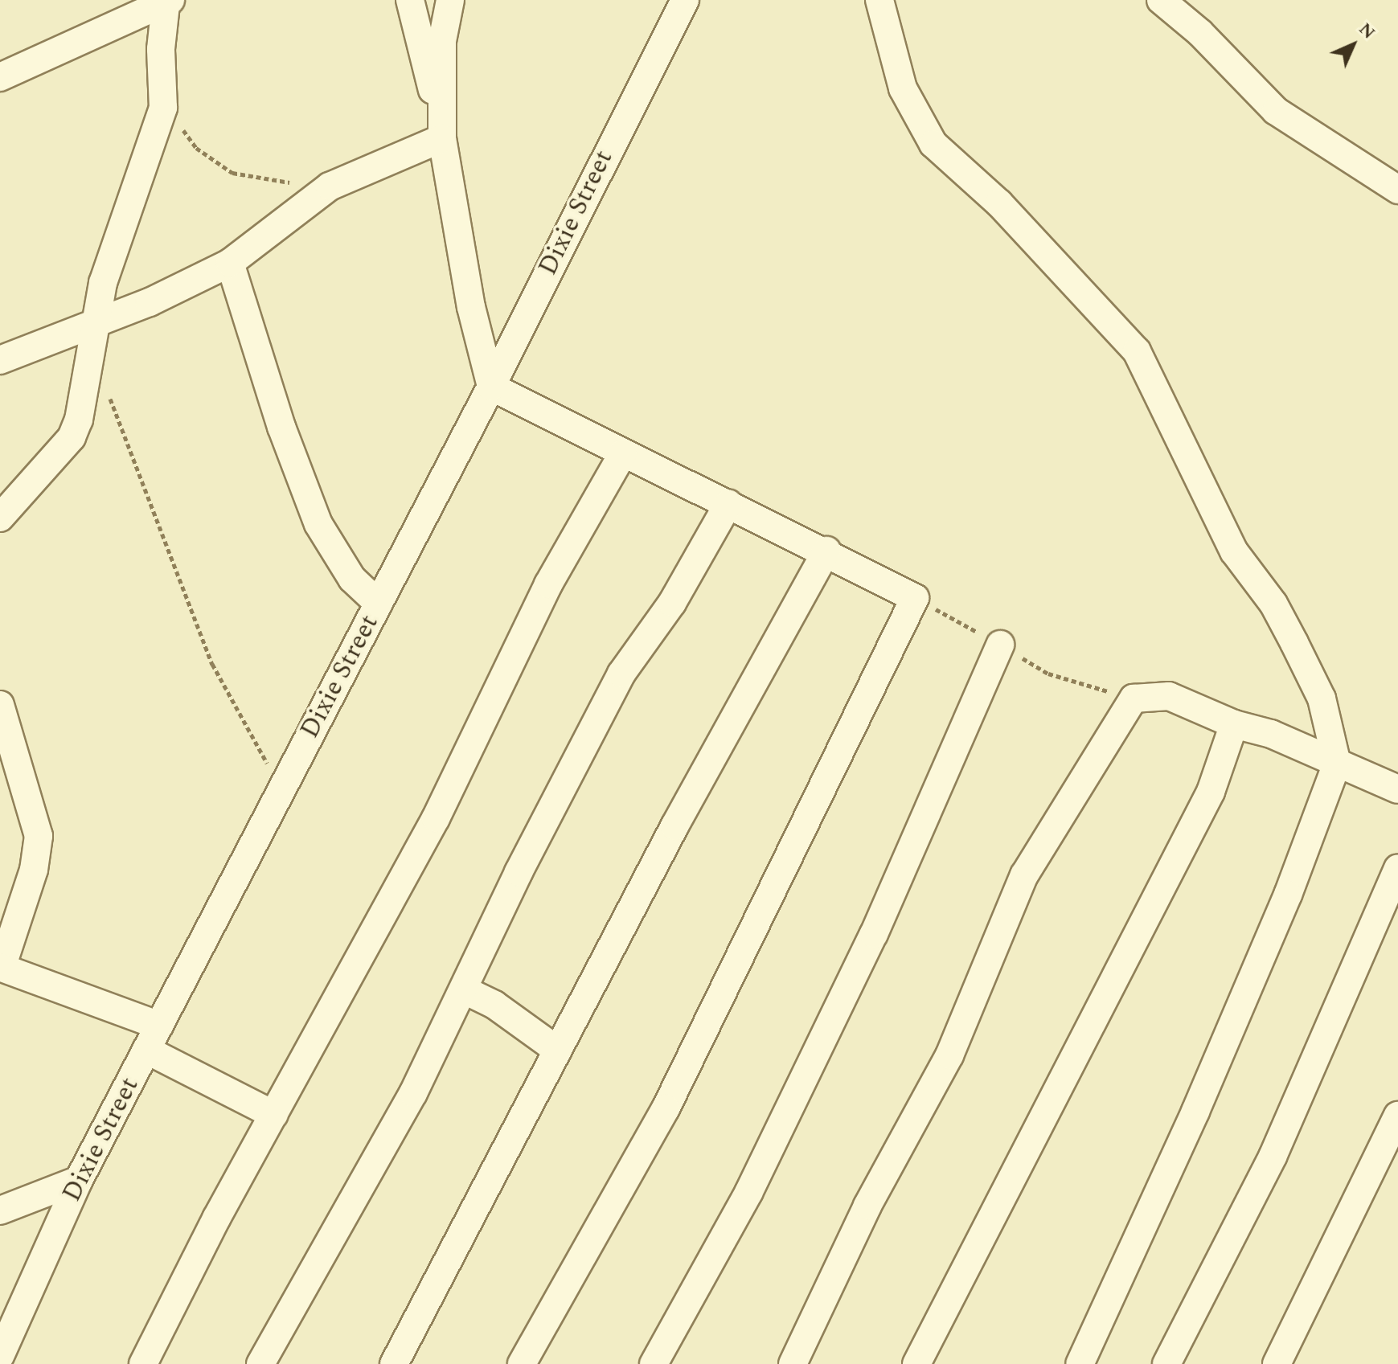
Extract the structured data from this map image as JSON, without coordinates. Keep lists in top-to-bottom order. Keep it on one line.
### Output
{"streets":{"street":["Dixie Street"]},"north":"top right"}
